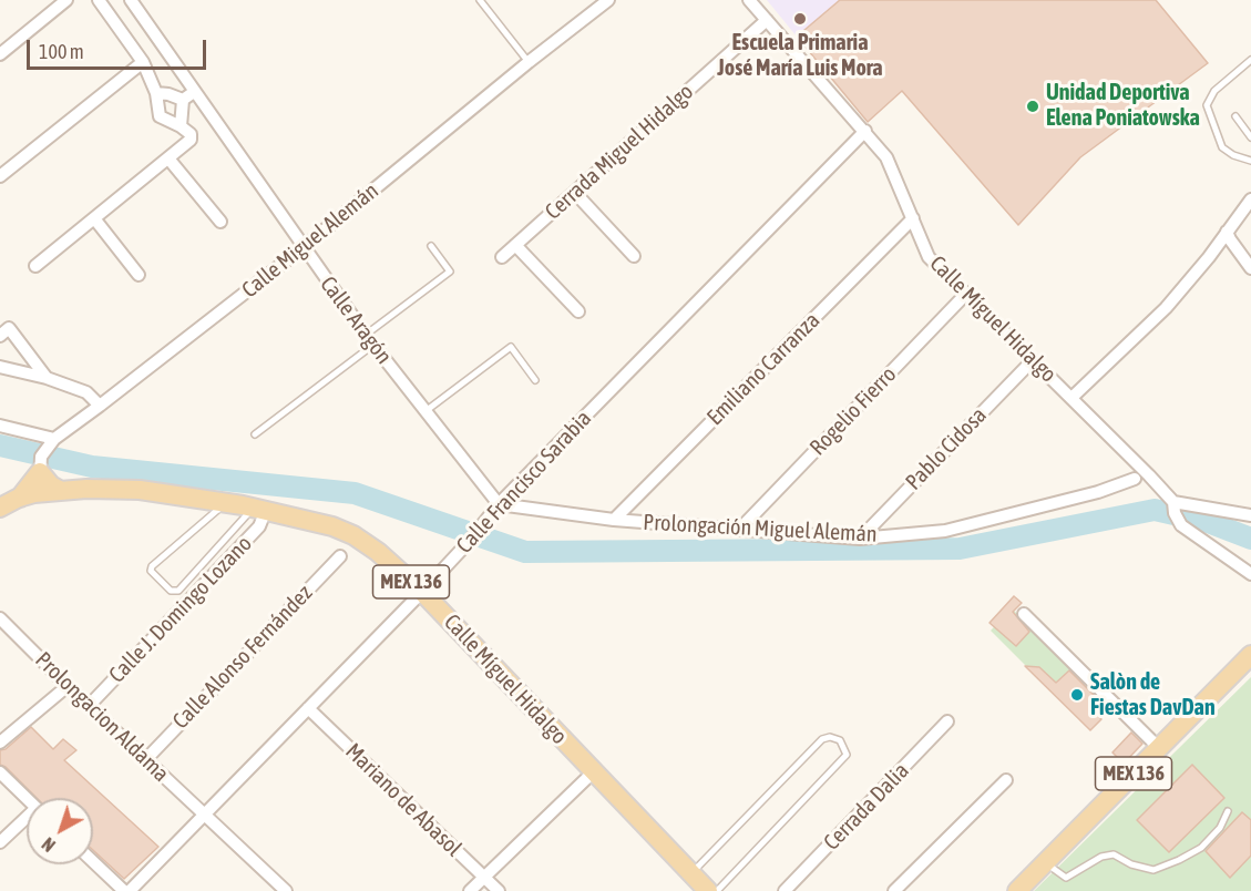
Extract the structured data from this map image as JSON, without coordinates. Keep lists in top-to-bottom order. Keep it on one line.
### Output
{"streets":{"main road":["Calle Míguel Hidalgo","MEX 136"],"street":["Cerrada Miguel Hidalgo","Calle Miguel Alemán","Calle Aragón","Emiliano Carranza","Rogelio Fierro","Pablo Cidosa","Calle Francisco Sarabia","Prolongación Miguel Alemán","Calle J. Domingo Lozano","Calle Alonso Fernández","Prolongacion Aldama","Mariano de Abasol","Cerrada Dalia"]},"crossings":[["Cerrada Miguel Hidalgo","Calle Míguel Hidalgo"],["Calle Miguel Alemán","Calle Aragón"],["Calle Míguel Hidalgo","Emiliano Carranza"],["Calle Míguel Hidalgo","Rogelio Fierro"],["Calle Míguel Hidalgo","Pablo Cidosa"],["Calle Míguel Hidalgo","Calle Francisco Sarabia"],["Calle Míguel Hidalgo","Calle J. Domingo Lozano"],["Calle Aragón","Calle Francisco Sarabia"],["Calle Aragón","Prolongación Miguel Alemán"],["Emiliano Carranza","Prolongación Miguel Alemán"],["Rogelio Fierro","Prolongación Miguel Alemán"],["Pablo Cidosa","Prolongación Miguel Alemán"],["Calle Francisco Sarabia","Prolongación Miguel Alemán"],["Calle Francisco Sarabia","Prolongacion Aldama"],["Calle Francisco Sarabia","Mariano de Abasol"],["Calle J. Domingo Lozano","Prolongacion Aldama"],["Calle Alonso Fernández","Prolongacion Aldama"]],"places":["Escuela Primaria José María Luis Mora","Unidad Deportiva Elena Poniatowska","Salòn de Fiestas DavDan"],"scale_bar":"100 m","north":"bottom left"}
